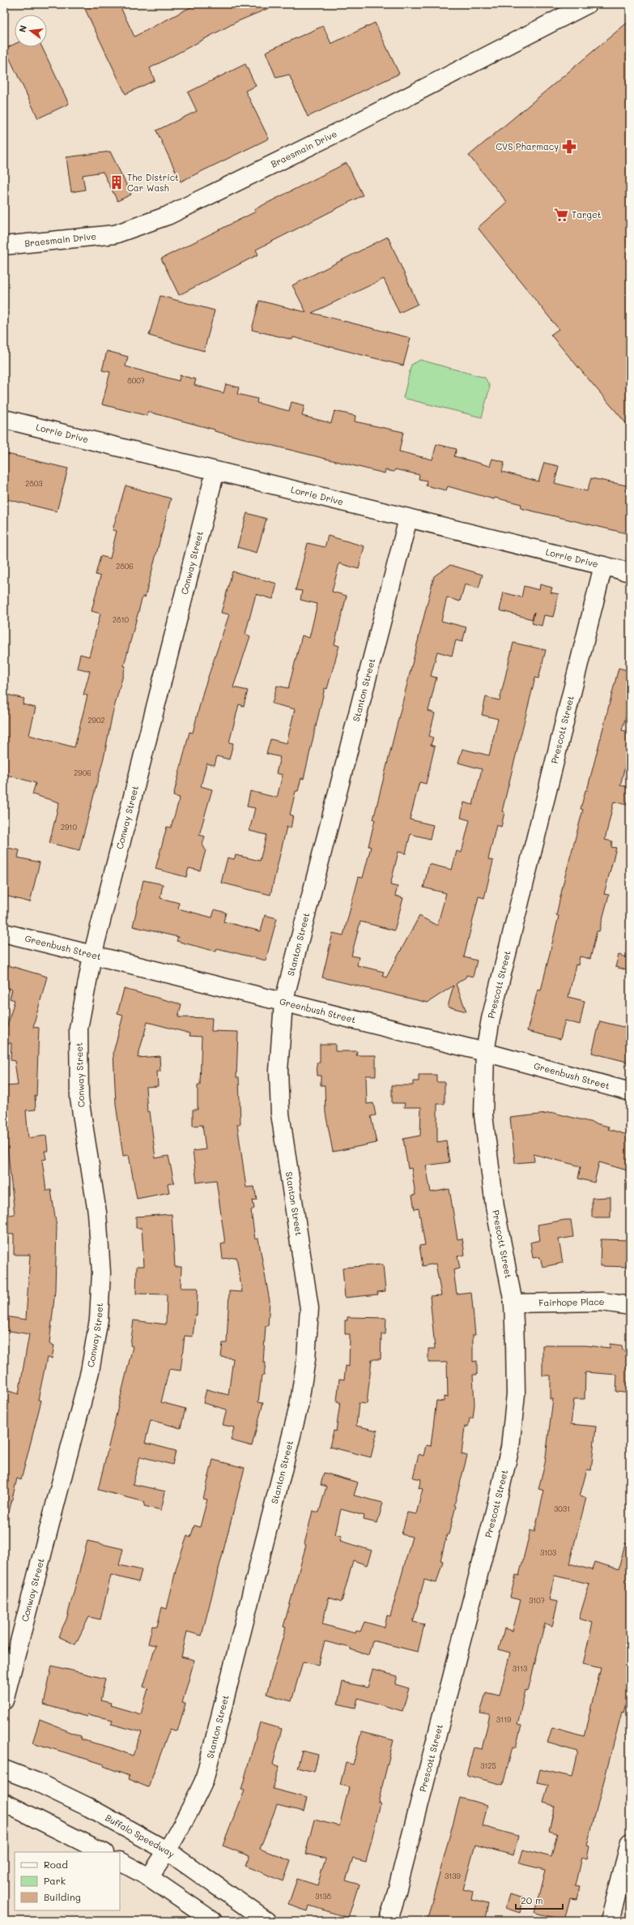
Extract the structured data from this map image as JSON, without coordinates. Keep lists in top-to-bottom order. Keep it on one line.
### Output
{"streets":{"street":["Braesmain Drive","Lorrie Drive","Conway Street","Stanton Street","Prescott Street","Greenbush Street","Fairhope Place","Buffalo Speedway"]},"crossings":[["Lorrie Drive","Conway Street"],["Lorrie Drive","Stanton Street"],["Lorrie Drive","Prescott Street"],["Conway Street","Greenbush Street"],["Stanton Street","Greenbush Street"],["Stanton Street","Buffalo Speedway"],["Prescott Street","Greenbush Street"],["Prescott Street","Fairhope Place"]],"places":{"pharmacy":["CVS Pharmacy"],"building":["The District Car Wash"],"supermarket":["Target"]},"house_numbers":["8007","2803","2806","2810","2902","2906","2910","3031","3103","3107","3113","3119","3125","3139","3138"],"legend":["Road","Park","Building"],"scale_bar":"20 m","north":"left"}
